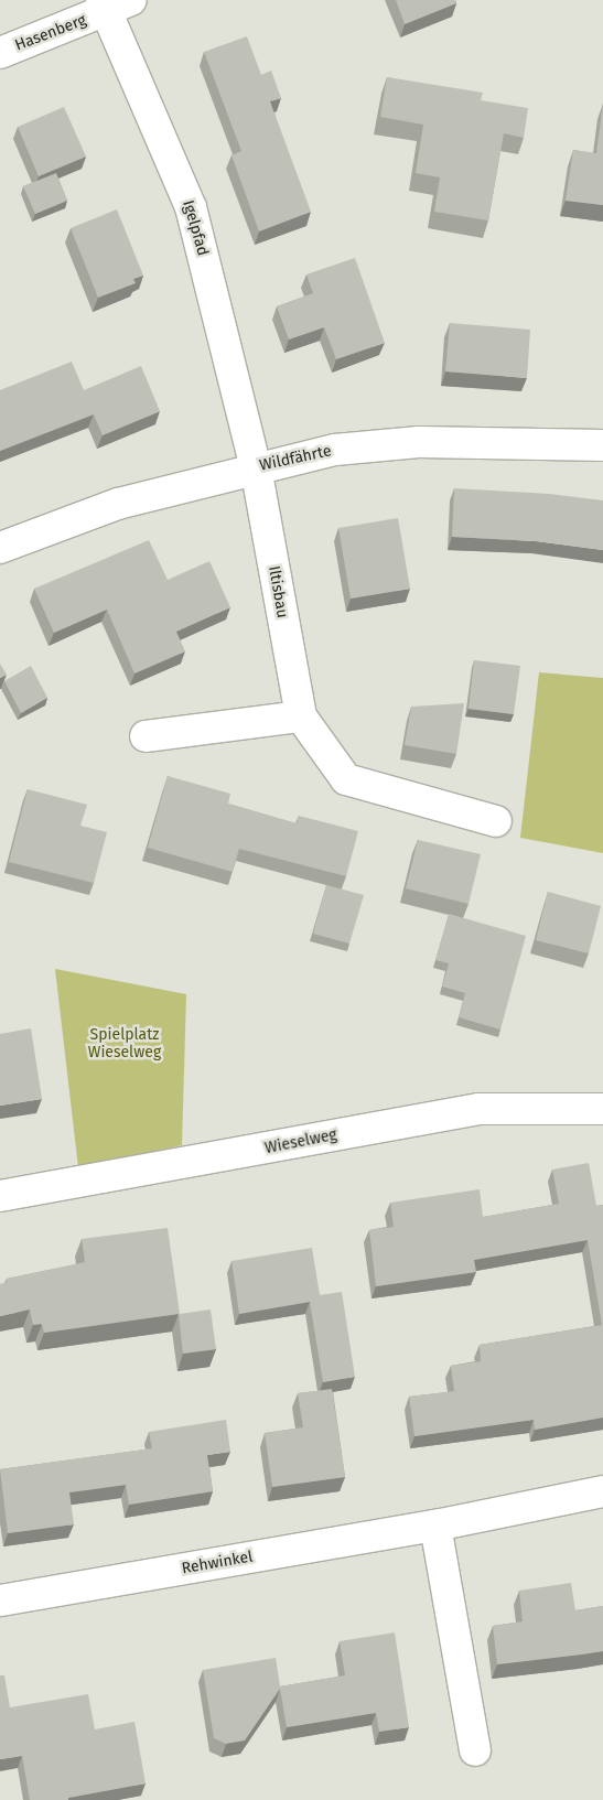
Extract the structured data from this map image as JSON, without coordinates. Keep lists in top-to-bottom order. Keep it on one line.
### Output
{"streets":{"street":["Hasenberg","Igelpfad","Wildfährte","Iltisbau","Wieselweg","Rehwinkel"]},"crossings":[["Hasenberg","Igelpfad"],["Igelpfad","Wildfährte"],["Igelpfad","Iltisbau"],["Wildfährte","Iltisbau"]],"parks":["Spielplatz Wieselweg"]}
